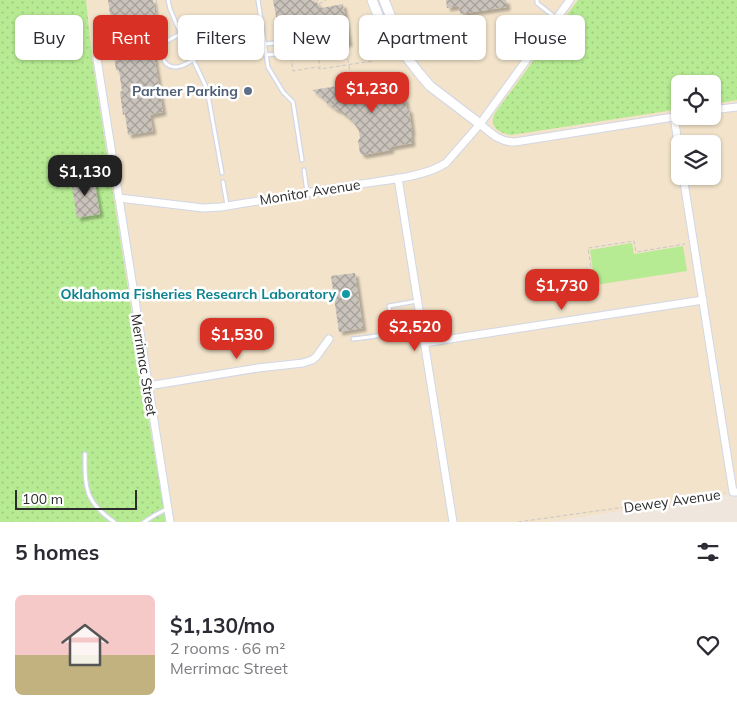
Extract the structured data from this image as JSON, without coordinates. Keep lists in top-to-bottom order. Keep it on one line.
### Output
{"streets":{"street":["Monitor Avenue","Merrimac Street"],"path":["Dewey Avenue"]},"crossings":[["Monitor Avenue","Merrimac Street"]],"places":["Partner Parking","Oklahoma Fisheries Research Laboratory"],"scale_bar":"100 m","page":{"chip":["Buy","Rent","Filters","New","Apartment","House"],"price":["$1,230","$1,130","$1,730","$2,520","$1,530"],"scale":"100 m","heading":"5 homes","list":[{"name":"$1,130/mo","note":"2 rooms · 66 m² · Merrimac Street"}]}}
